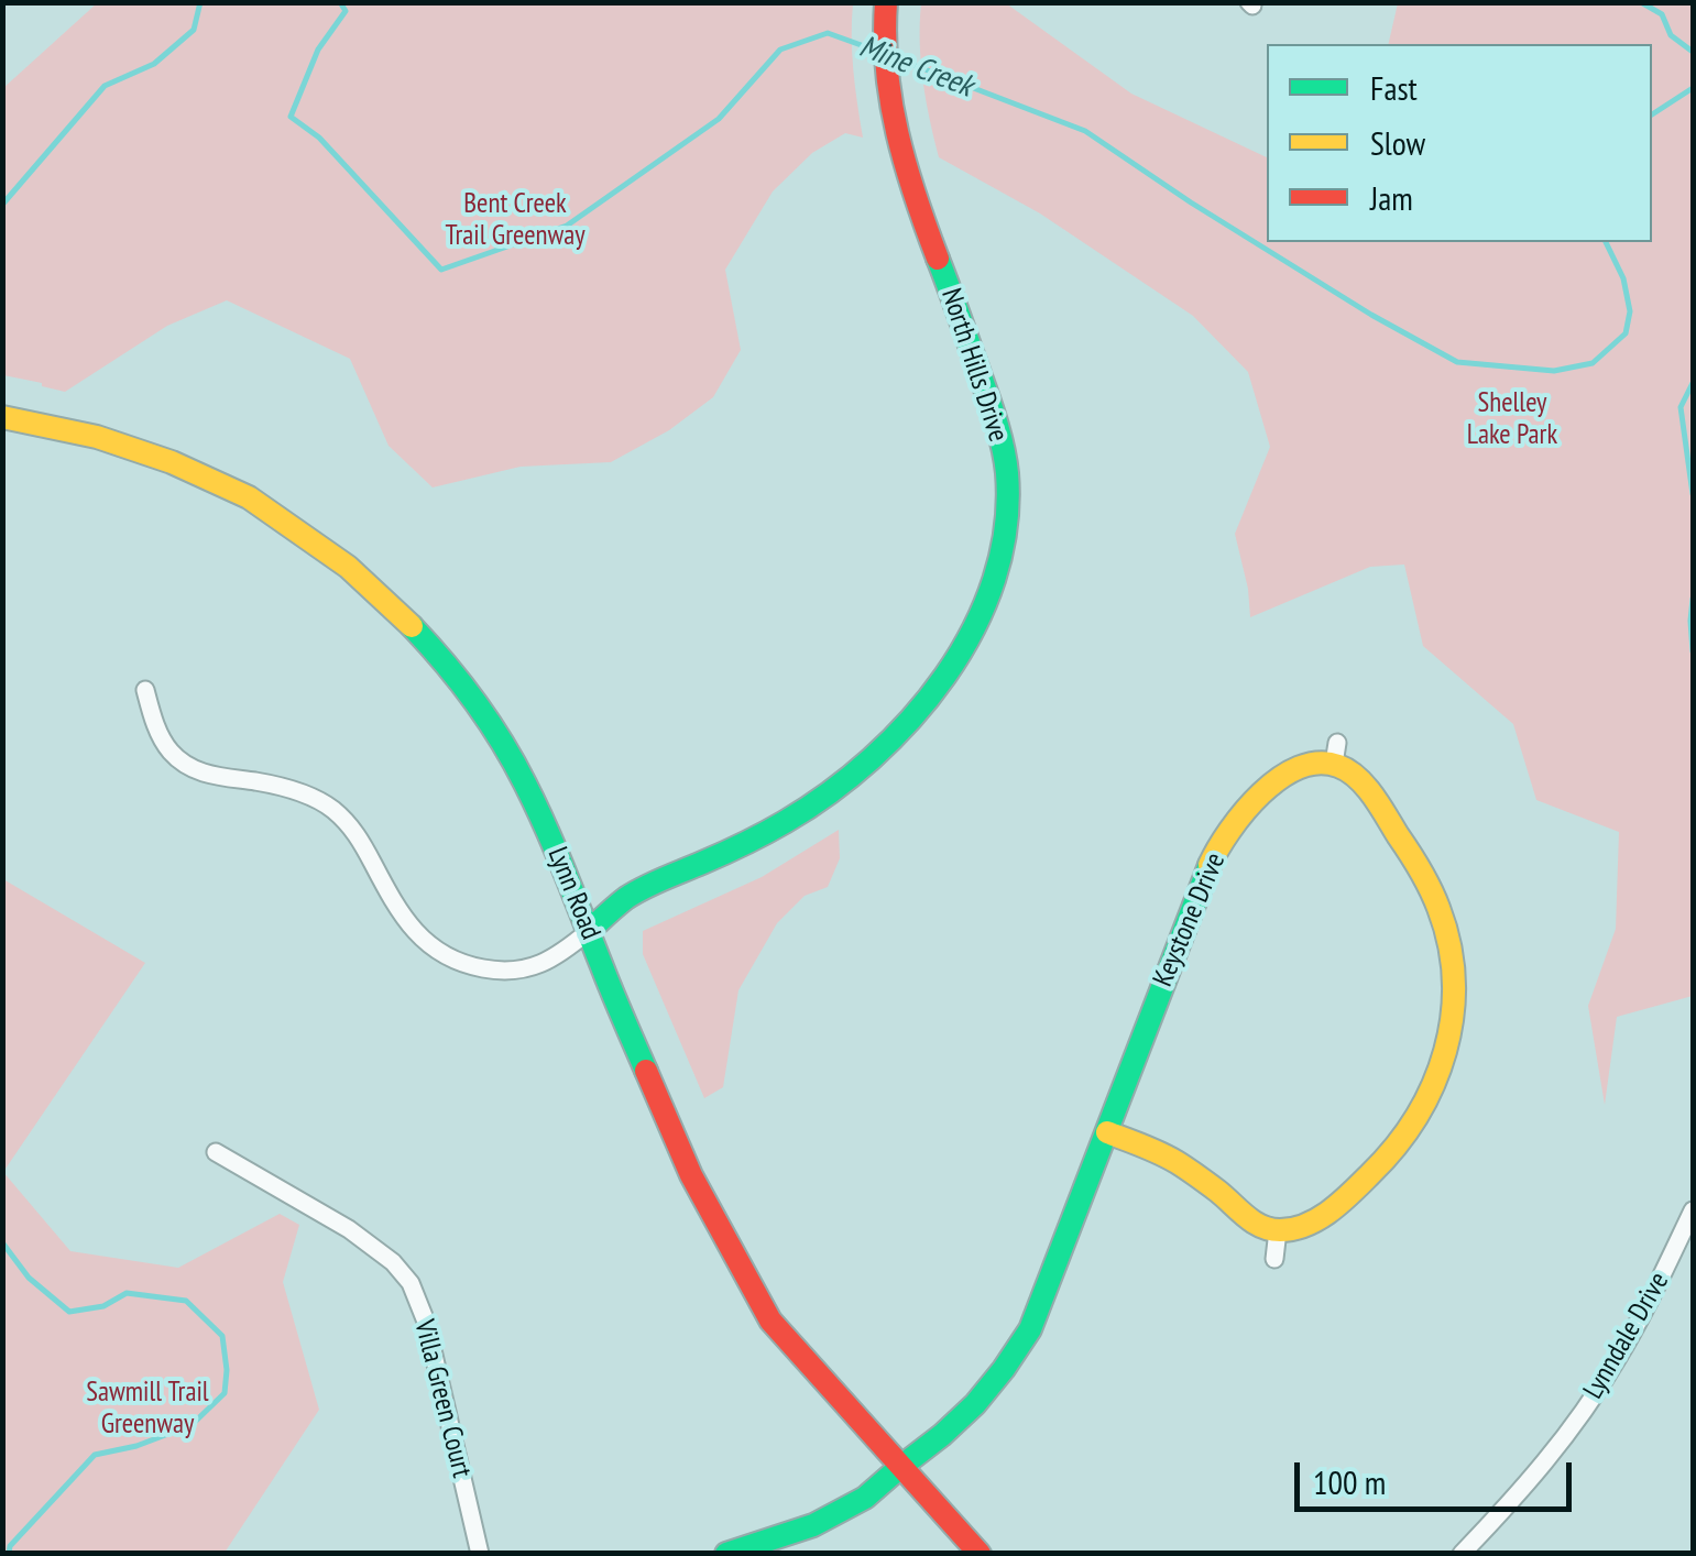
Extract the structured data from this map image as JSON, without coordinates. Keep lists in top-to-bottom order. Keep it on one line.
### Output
{"streets":{"main road":["North Hills Drive","Lynn Road","Keystone Drive"],"street":["Lynndale Drive","Villa Green Court"]},"crossings":[["North Hills Drive","Lynn Road"],["Lynn Road","Keystone Drive"]],"water":["Mine Creek"],"parks":["Bent Creek Trail Greenway","Shelley Lake Park","Sawmill Trail Greenway"],"legend":["Fast","Slow","Jam"],"scale_bar":"100 m"}
